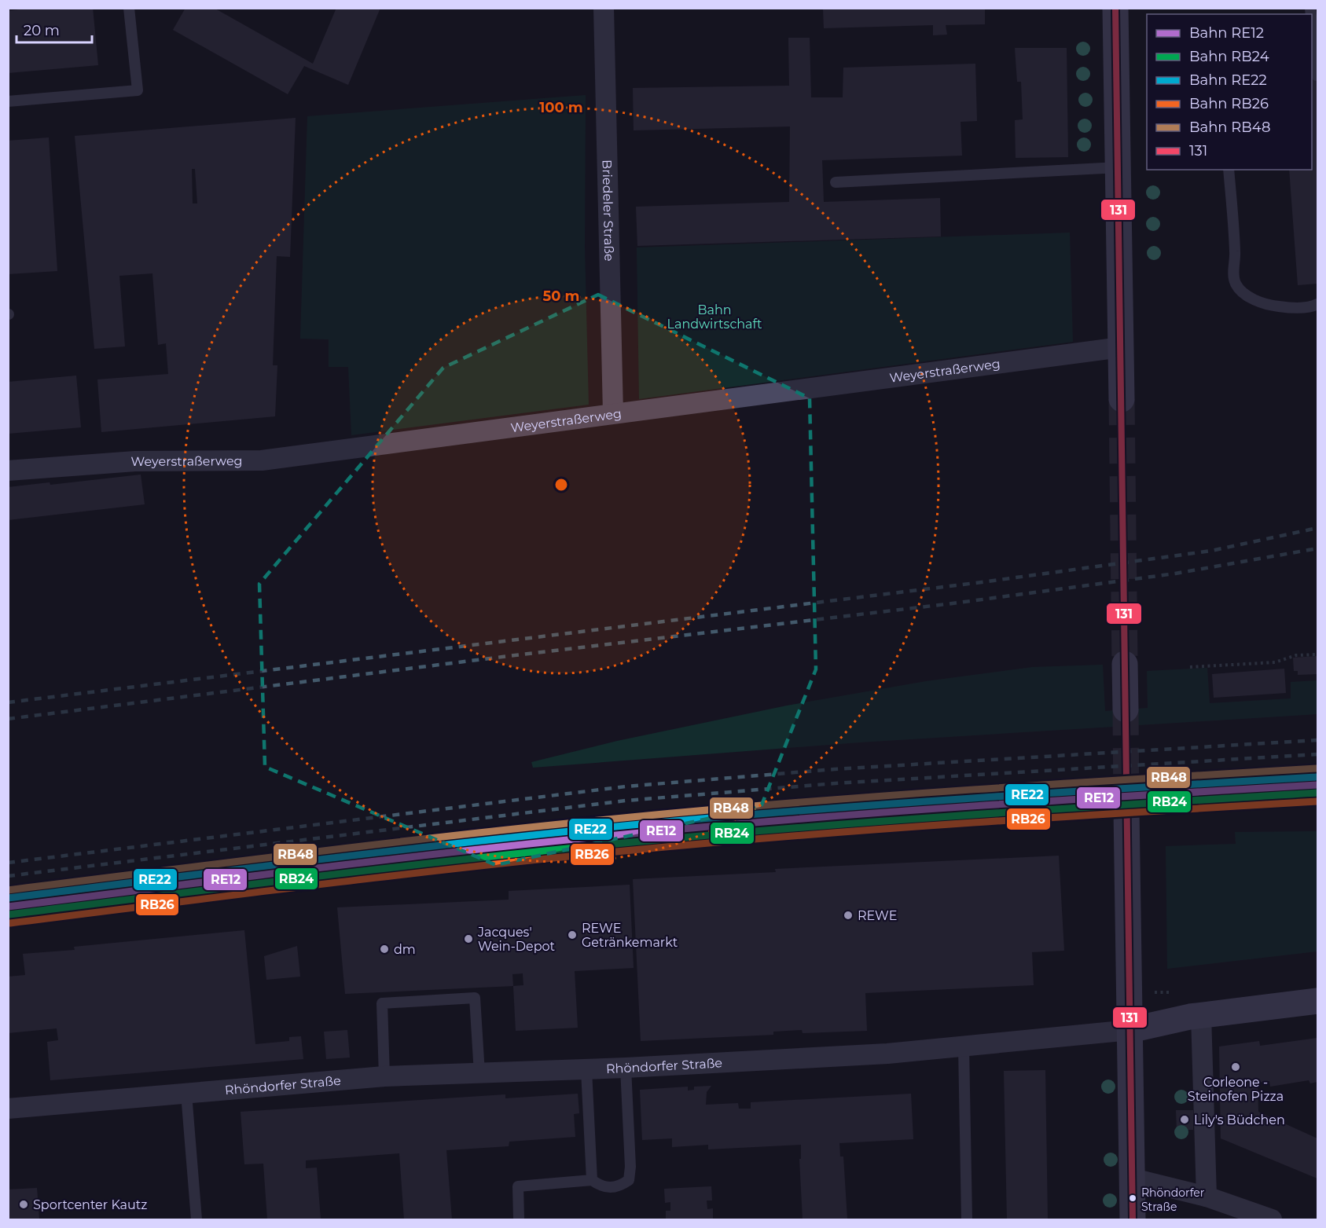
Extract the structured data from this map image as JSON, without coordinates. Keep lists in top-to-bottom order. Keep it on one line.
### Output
{"streets":{"street":["Briedeler Straße","Weyerstraßerweg","Rhöndorfer Straße"]},"crossings":[["Briedeler Straße","Weyerstraßerweg"]],"parks":["Bahn Landwirtschaft"],"places":["REWE","REWE Getränkemarkt","Jacques' Wein-Depot","dm","Corleone - Steinofen Pizza","Lily's Büdchen","Rhöndorfer Straße","Sportcenter Kautz"],"lines":["transit line 131","rail line RB48","rail line RE22","rail line RE12","rail line RB24","rail line RB26"],"legend":["Bahn RE12","Bahn RB24","Bahn RE22","Bahn RB26","Bahn RB48","131"],"scale_bar":"20 m","rings":["100 m","50 m"]}
